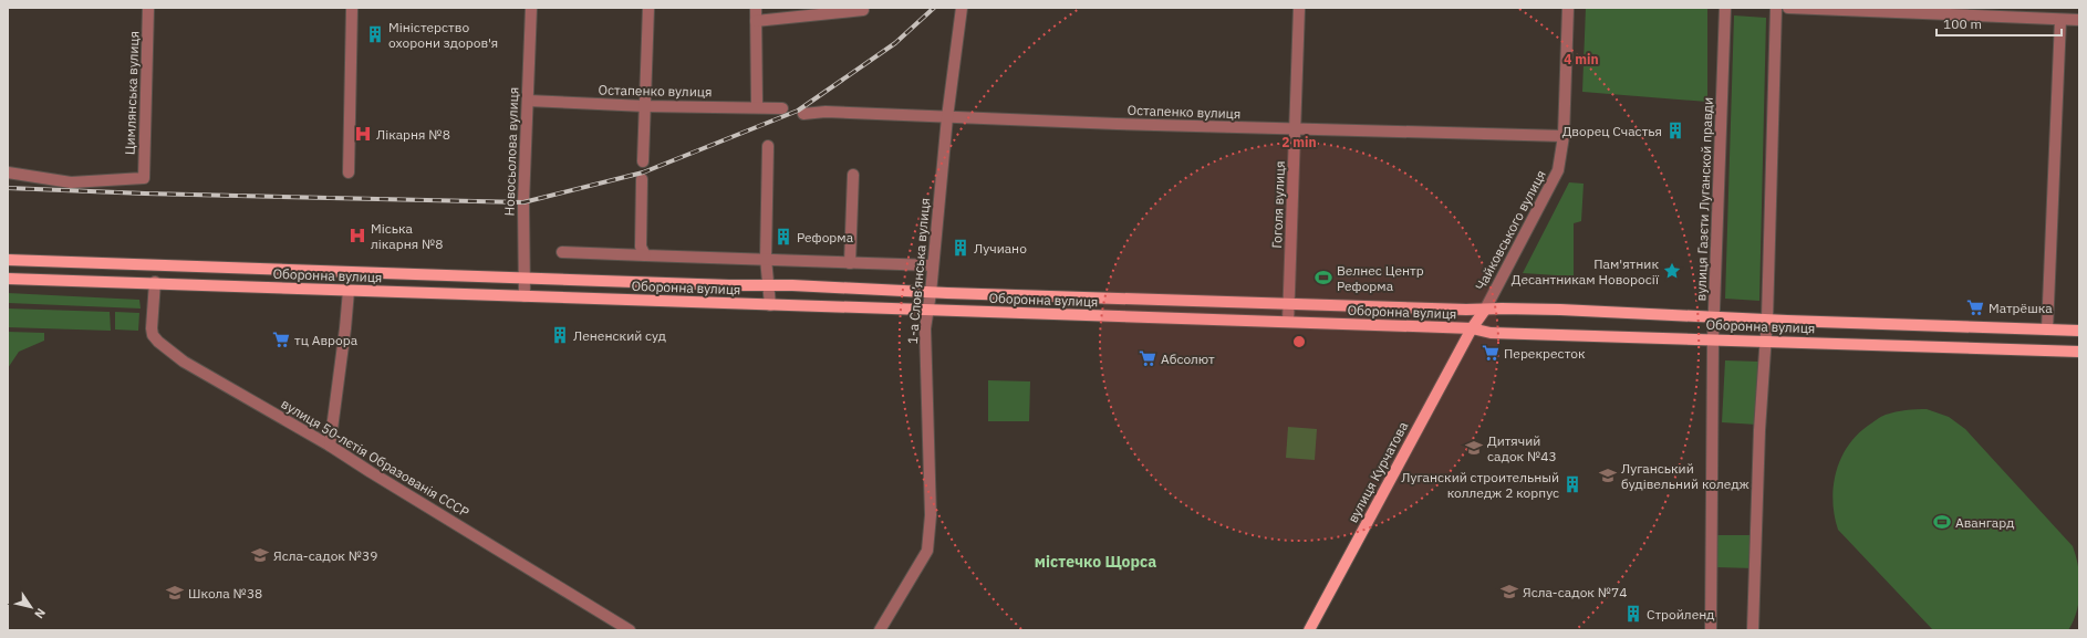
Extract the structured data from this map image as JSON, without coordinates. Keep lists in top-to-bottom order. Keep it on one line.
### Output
{"streets":{"main road":["Чайковського вулиця","Оборонна вулиця","вулиця Курчатова"],"street":["Остапенко вулиця","Цимлянська вулиця","Новосьолова вулиця","вулиця Газєти Луганской правди","Гоголя вулиця","1-а Слов’янська вулиця","вулиця 50-лєтія Образованія СССР"]},"crossings":[["Остапенко вулиця","Новосьолова вулиця"],["Остапенко вулиця","Гоголя вулиця"],["Остапенко вулиця","Чайковського вулиця"],["Остапенко вулиця","1-а Слов’янська вулиця"],["Новосьолова вулиця","Оборонна вулиця"],["вулиця Газєти Луганской правди","Оборонна вулиця"],["Гоголя вулиця","Оборонна вулиця"],["Чайковського вулиця","Оборонна вулиця"],["Чайковського вулиця","вулиця Курчатова"],["1-а Слов’янська вулиця","Оборонна вулиця"],["Оборонна вулиця","вулиця 50-лєтія Образованія СССР"],["Оборонна вулиця","вулиця Курчатова"]],"districts":["містечко Щорса"],"places":{"building":["Міністерство охорони здоров'я","Дворец Счастья","Реформа","Лучиано","Лененский суд","Луганский строительный колледж 2 корпус","Стройленд"],"hospital":["Лікарня №8","Міська лікарня №8"],"place":["Пам'ятник Десантникам Новоросії"],"sports":["Велнес Центр Реформа","Авангард"],"supermarket":["Матрёшка","тц Аврора","Перекресток","Абсолют"],"school or university":["Дитячий садок №43","Луганський будівельний коледж","Ясла-садок №39","Ясла-садок №74","Школа №38"]},"scale_bar":"100 m","north":"bottom right","rings":["4 min","2 min"]}
